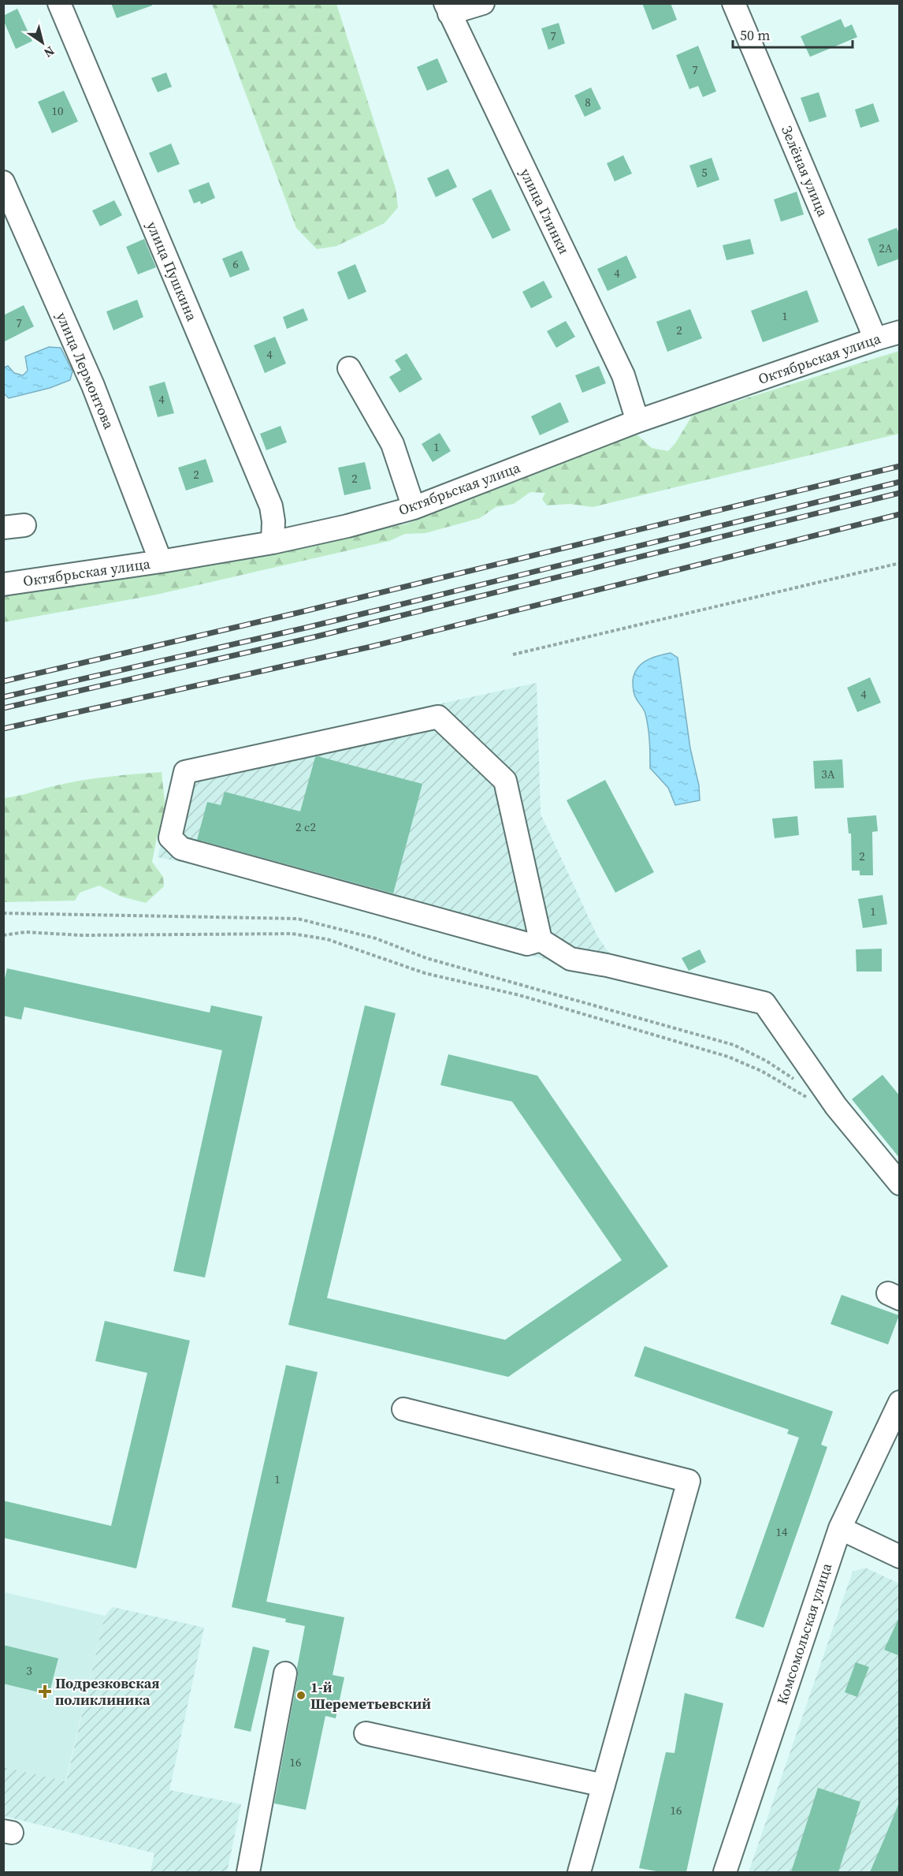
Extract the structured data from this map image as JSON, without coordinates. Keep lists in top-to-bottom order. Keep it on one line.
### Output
{"streets":{"street":["Зелёная улица","улица Глинки","улица Пушкина","Октябрьская улица","улица Лермонтова","Комсомольская улица"]},"crossings":[["Зелёная улица","Октябрьская улица"],["улица Глинки","Октябрьская улица"],["улица Пушкина","Октябрьская улица"],["Октябрьская улица","улица Лермонтова"]],"places":{"health":["Подрезковская поликлиника"],"other":["1-й Шереметьевский"]},"house_numbers":["7","7","8","10","5","2А","6","4","1","7","2","4","4","1","2","2","4","3А","2 с2","2","1","1","14","3","16","16"],"scale_bar":"50 m","north":"bottom right"}
